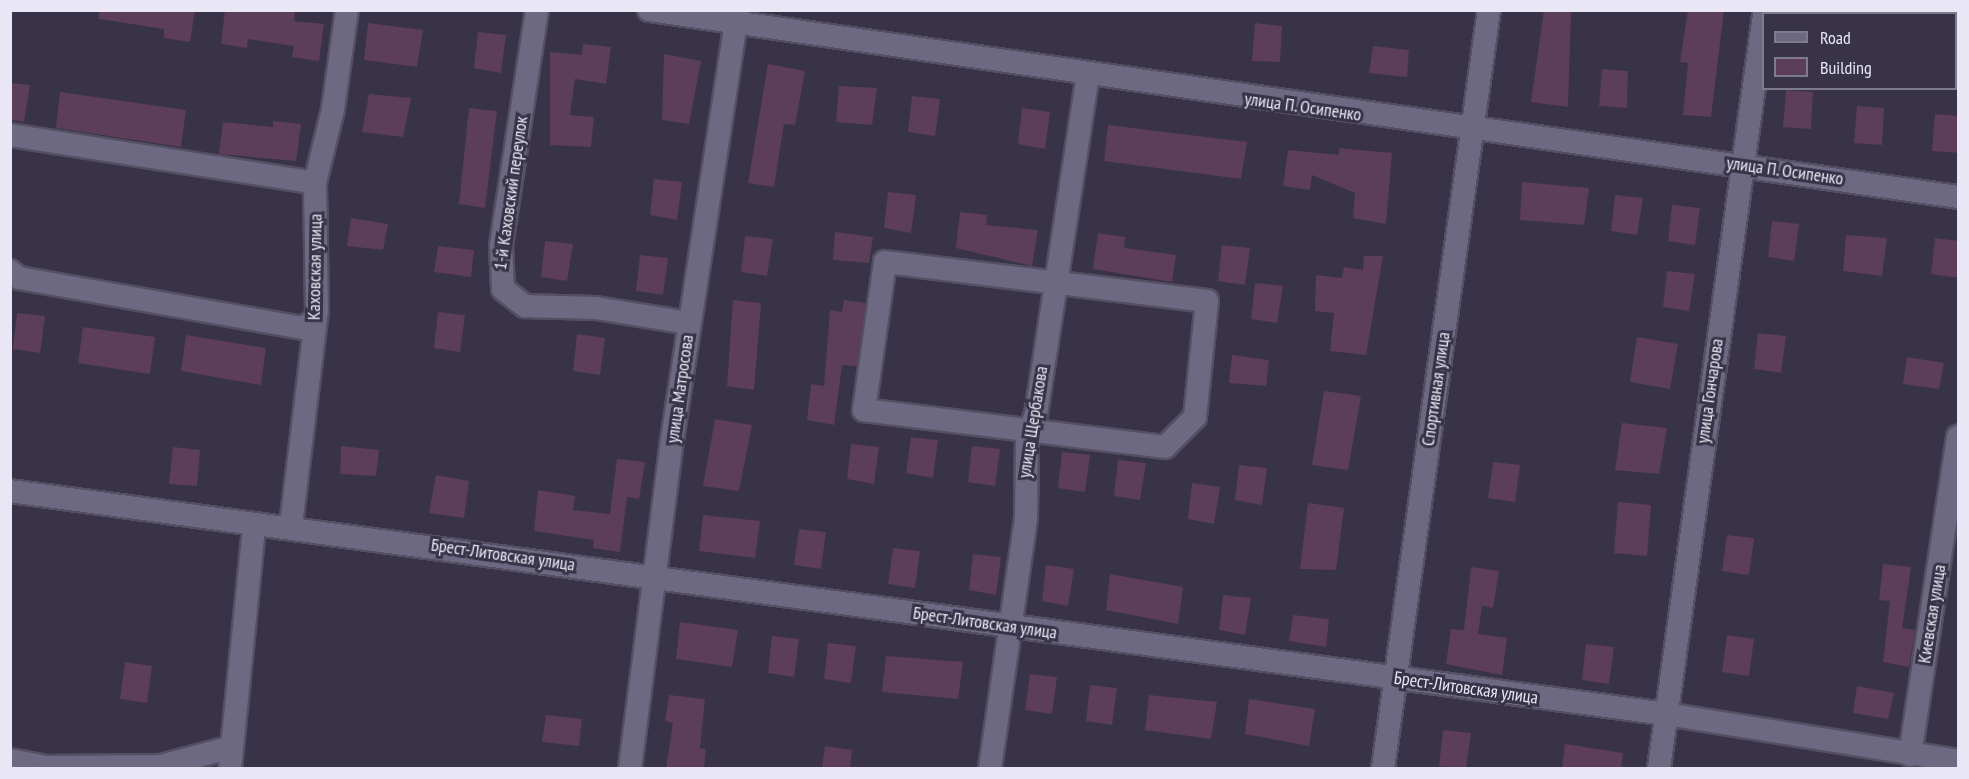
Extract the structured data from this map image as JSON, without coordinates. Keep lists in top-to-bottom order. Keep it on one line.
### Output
{"streets":{"street":["улица П. Осипенко","1-й Каховский переулок","Каховская улица","улица Матросова","Спортивная улица","улица Гончарова","улица Щербакова","Брест-Литовская улица","Киевская улица"]},"crossings":[["улица П. Осипенко","улица Матросова"],["улица П. Осипенко","Спортивная улица"],["улица П. Осипенко","улица Гончарова"],["улица П. Осипенко","улица Щербакова"],["1-й Каховский переулок","улица Матросова"],["Каховская улица","Брест-Литовская улица"],["улица Матросова","Брест-Литовская улица"],["Спортивная улица","Брест-Литовская улица"],["улица Гончарова","Брест-Литовская улица"],["улица Щербакова","Брест-Литовская улица"],["Брест-Литовская улица","Киевская улица"]],"legend":["Road","Building"]}
